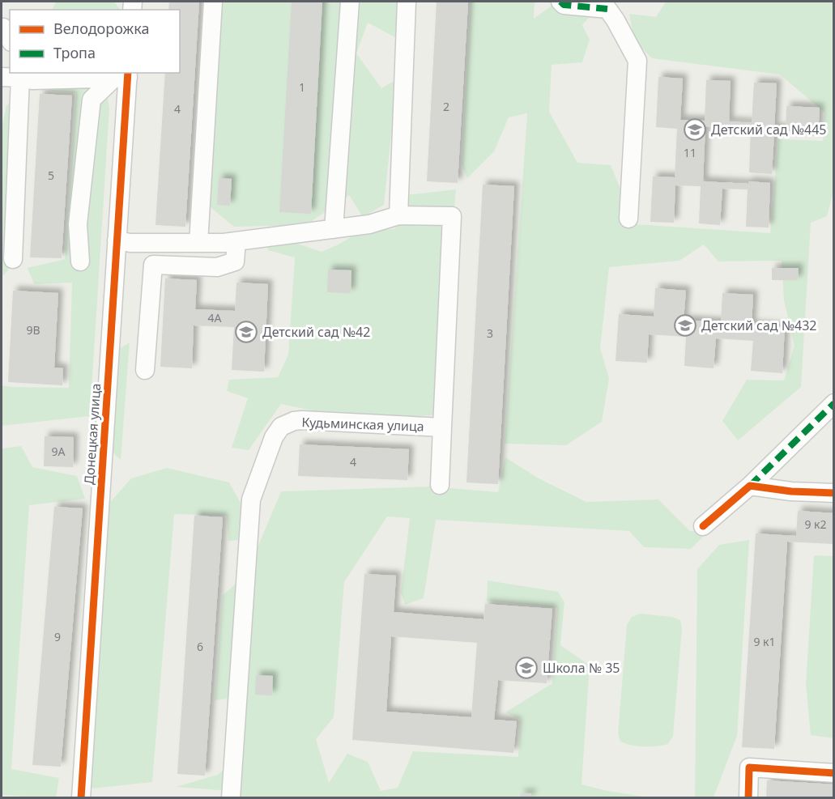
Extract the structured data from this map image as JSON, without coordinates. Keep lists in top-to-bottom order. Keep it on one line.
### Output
{"streets":{"street":["Кудьминская улица","Донецкая улица"]},"crossings":[["Кудьминская улица","Донецкая улица"]],"places":{"school or university":["Детский сад №445","Детский сад №432","Детский сад №42","Школа № 35"]},"house_numbers":["1","2","4","11","5","4А","9В","3","9А","4","9 к2","9","9 к1","6"],"legend":["Велодорожка","Тропа"]}
